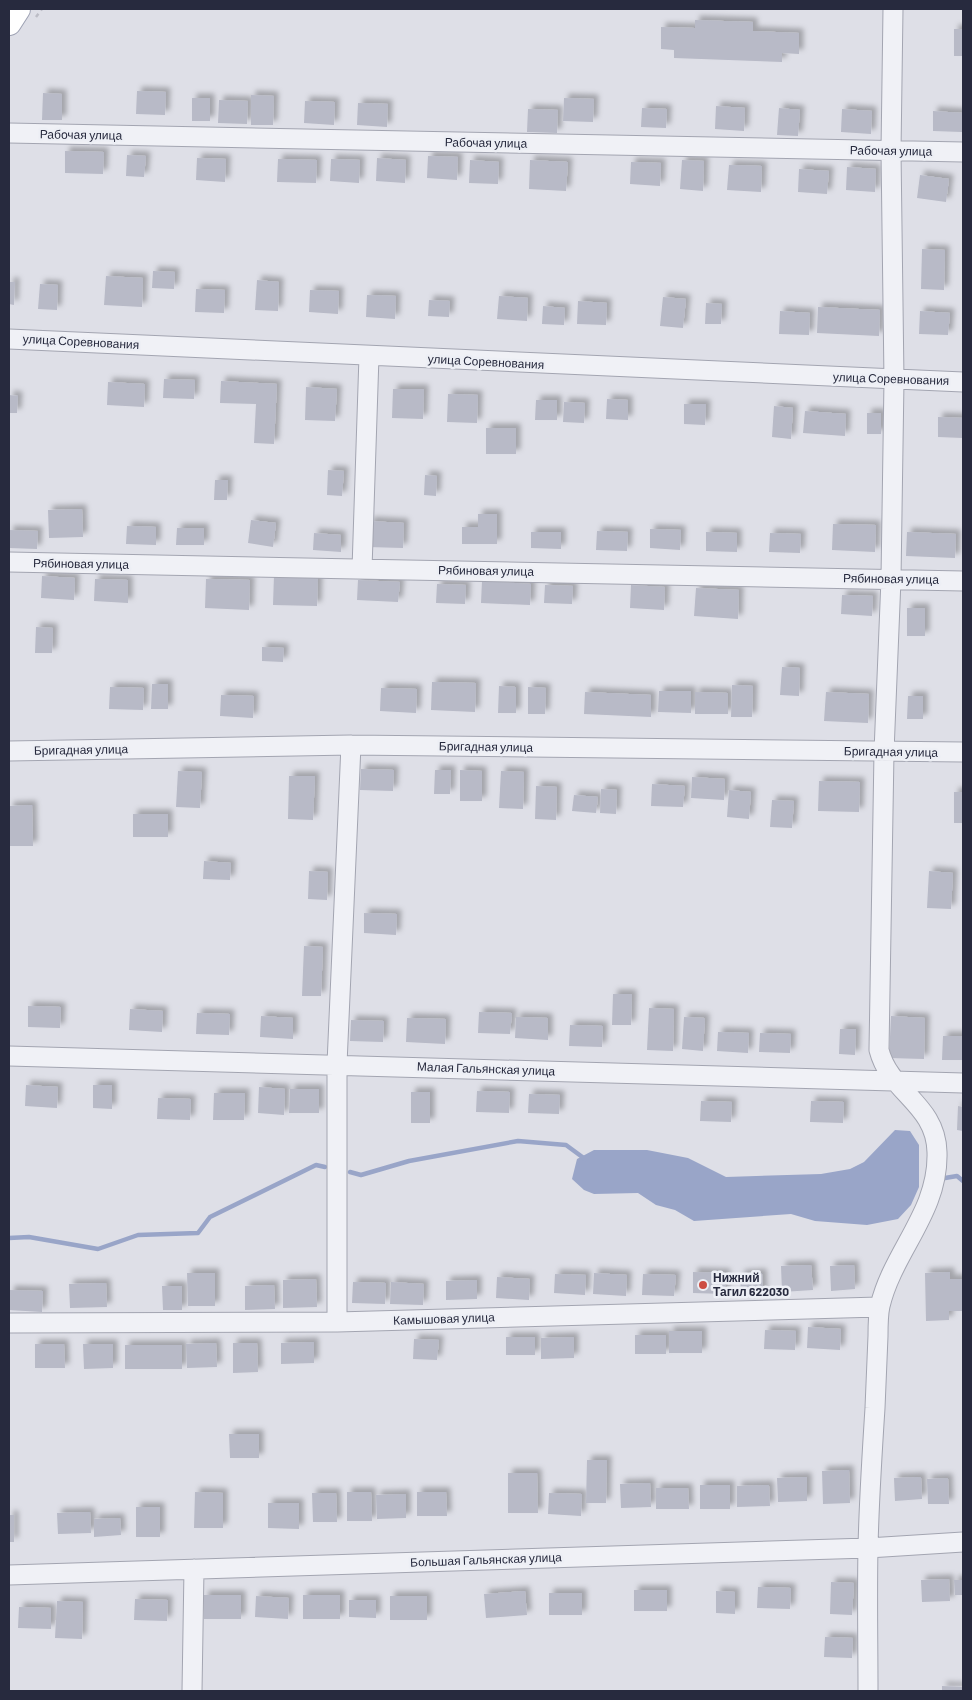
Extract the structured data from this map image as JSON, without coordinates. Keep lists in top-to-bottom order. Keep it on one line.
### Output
{"streets":{"street":["Рабочая улица","улица Соревнования","Рябиновая улица","Бригадная улица","Малая Гальянская улица","Камышовая улица","Большая Гальянская улица"]},"places":["Нижний Тагил 622030"]}
